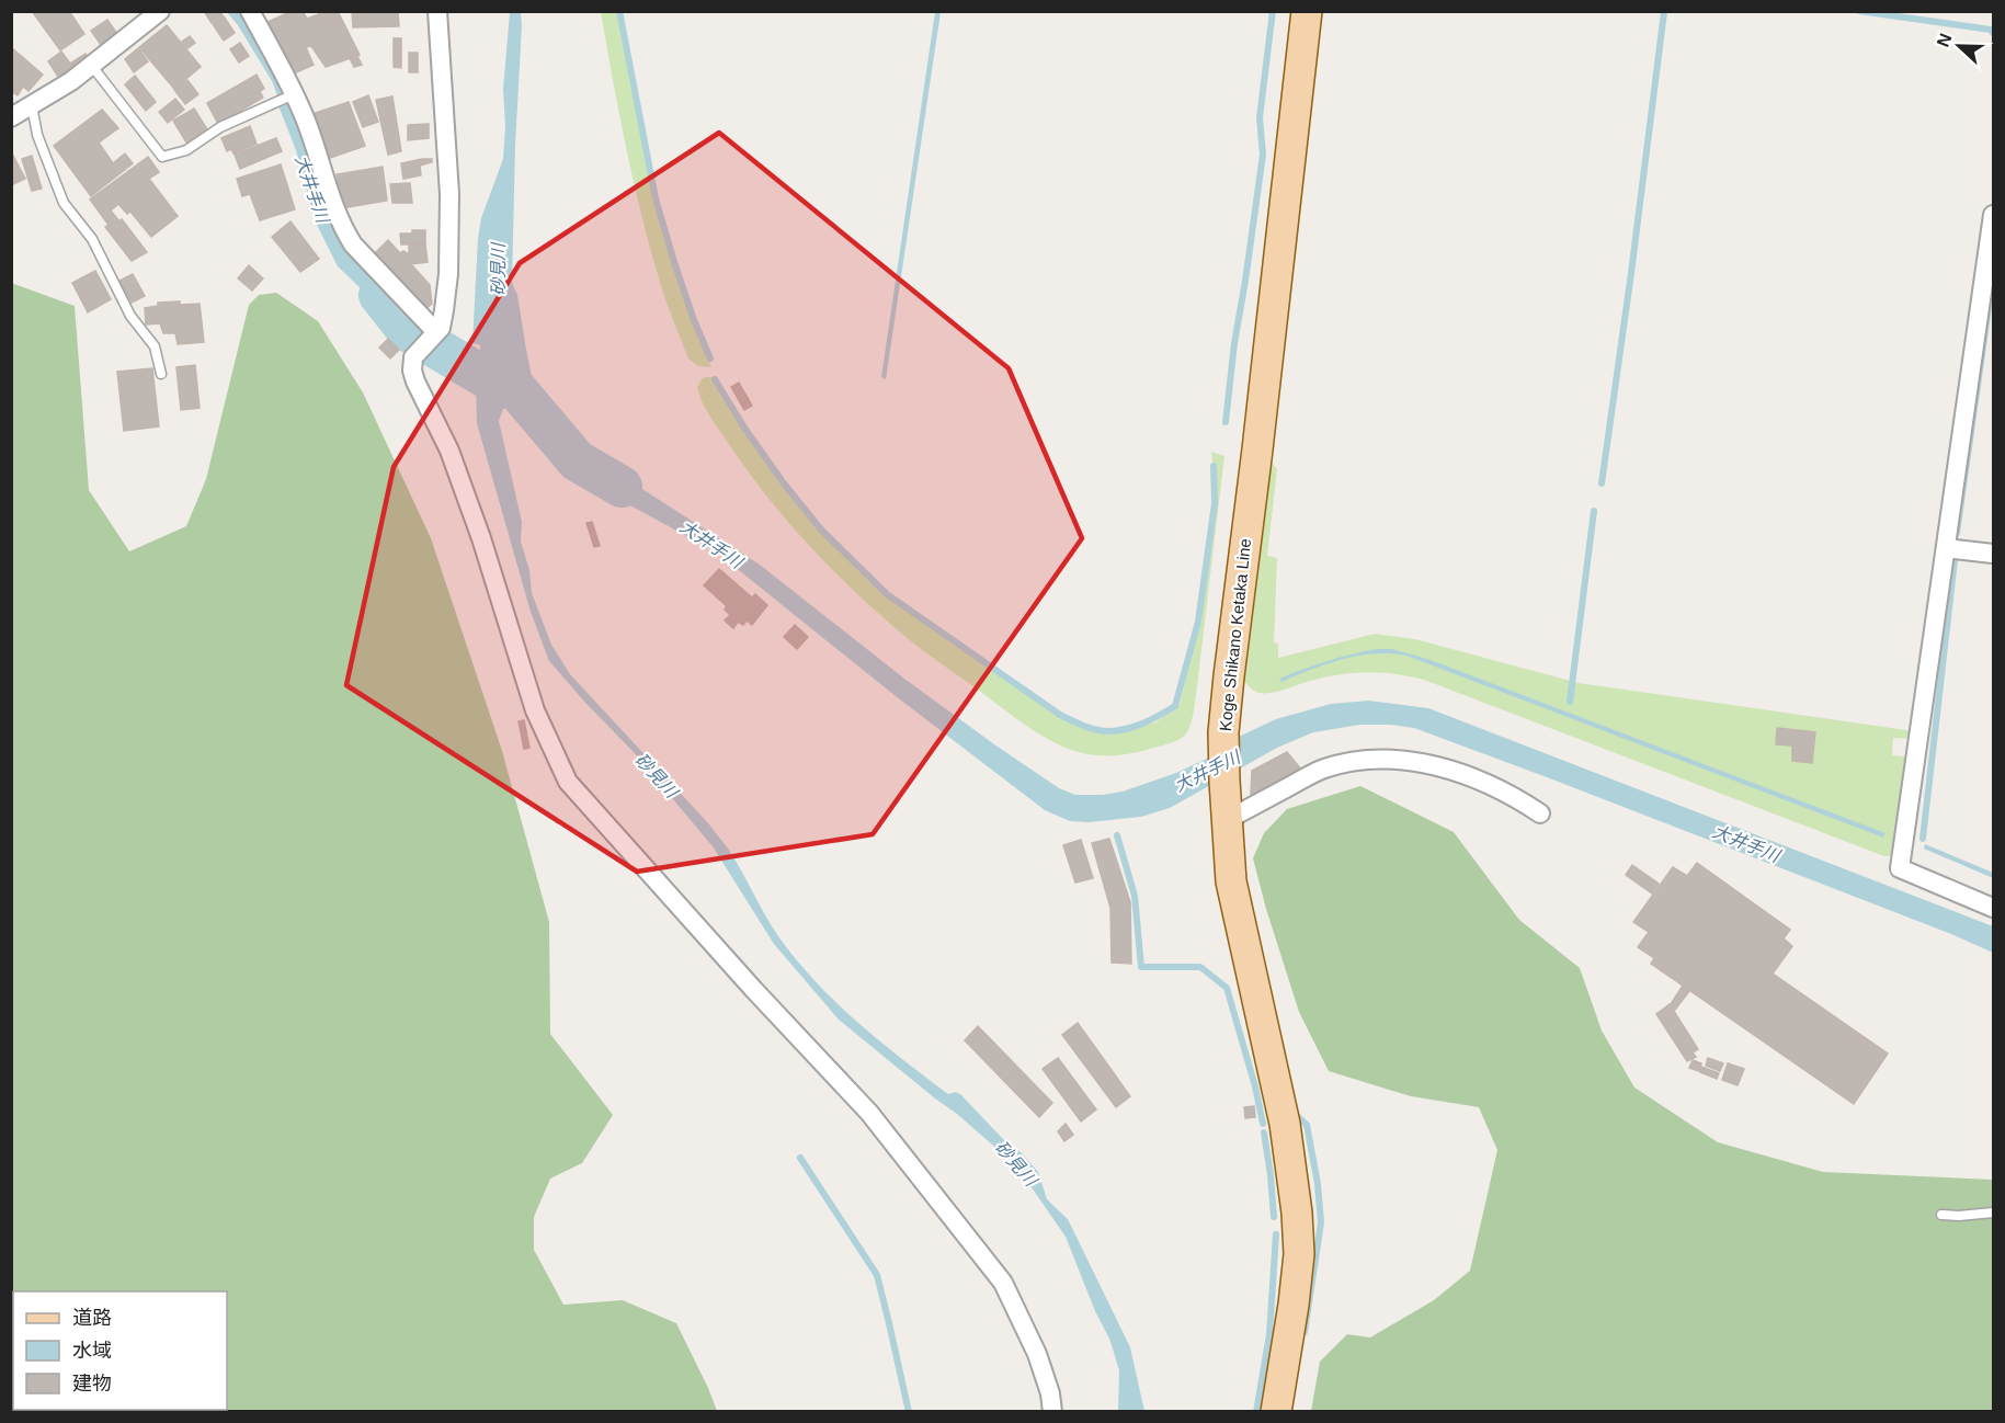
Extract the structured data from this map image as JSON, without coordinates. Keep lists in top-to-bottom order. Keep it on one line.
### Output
{"streets":{"main road":["Koge Shikano Ketaka Line"]},"water":["大井手川","砂見川"],"legend":["道路","水域","建物"],"north":"left"}
